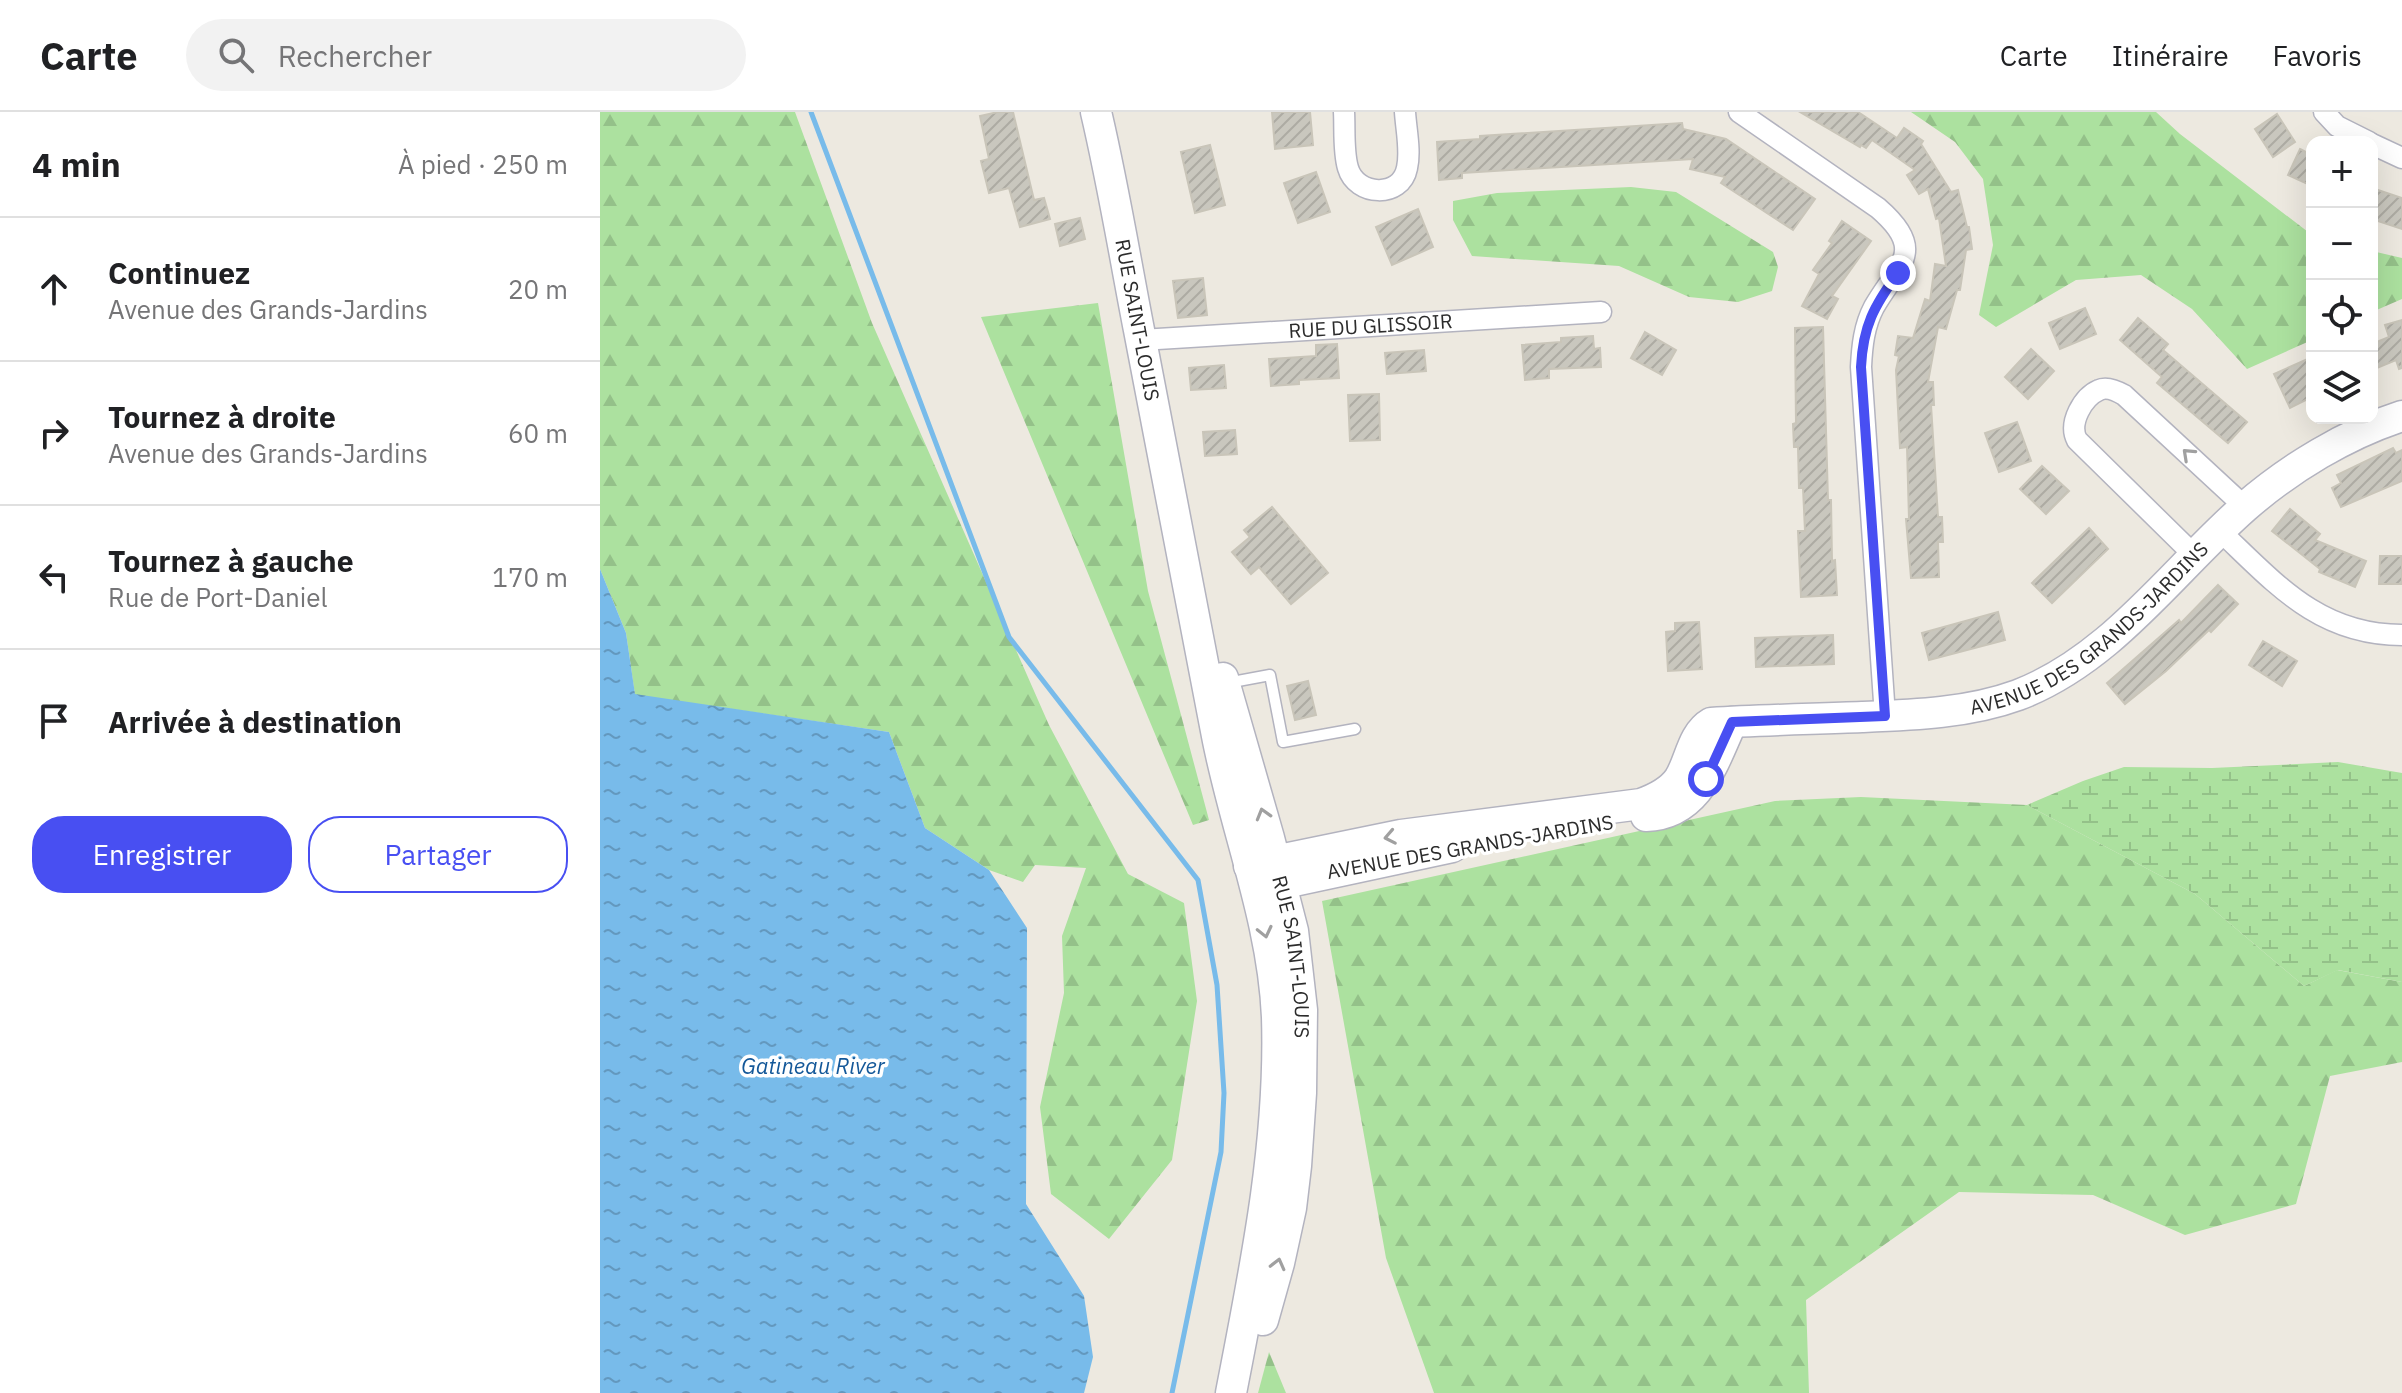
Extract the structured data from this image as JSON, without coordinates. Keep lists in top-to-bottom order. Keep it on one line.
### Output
{"streets":{"main road":["RUE SAINT-LOUIS","AVENUE DES GRANDS-JARDINS"],"street":["RUE DU GLISSOIR"]},"crossings":[["RUE SAINT-LOUIS","RUE DU GLISSOIR"],["RUE SAINT-LOUIS","AVENUE DES GRANDS-JARDINS"]],"water":["Gatineau River"],"page":{"header":"Carte","search":"Rechercher","nav":["Carte","Itinéraire","Favoris"],"heading":["4 min","À pied · 250 m"],"map_buttons":["+","−"],"list":[["Continuez","Avenue des Grands-Jardins","20 m"],["Tournez à droite","Avenue des Grands-Jardins","60 m"],["Tournez à gauche","Rue de Port-Daniel","170 m"],"Arrivée à destination"],"buttons":["Enregistrer","Partager"]}}
